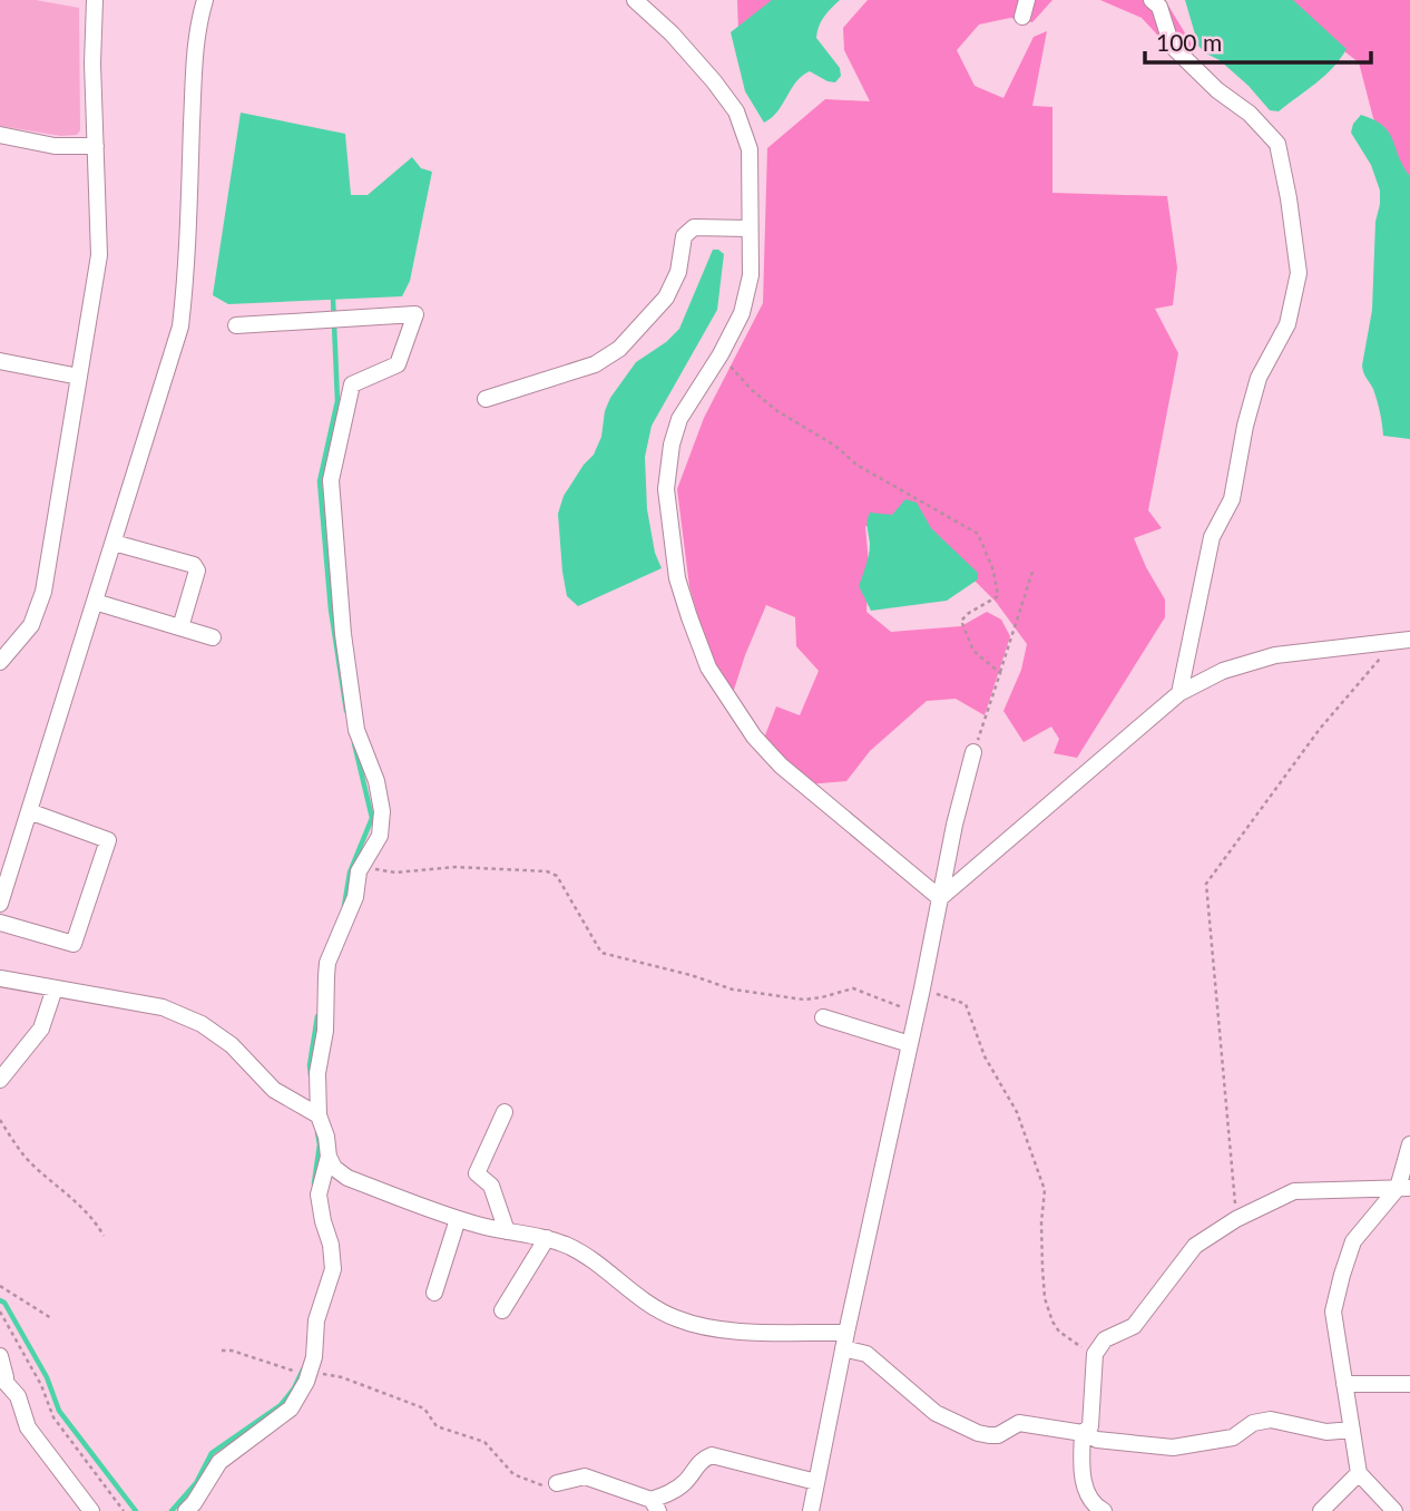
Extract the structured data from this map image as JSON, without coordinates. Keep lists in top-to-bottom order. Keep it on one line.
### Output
{"scale_bar":"100 m"}
